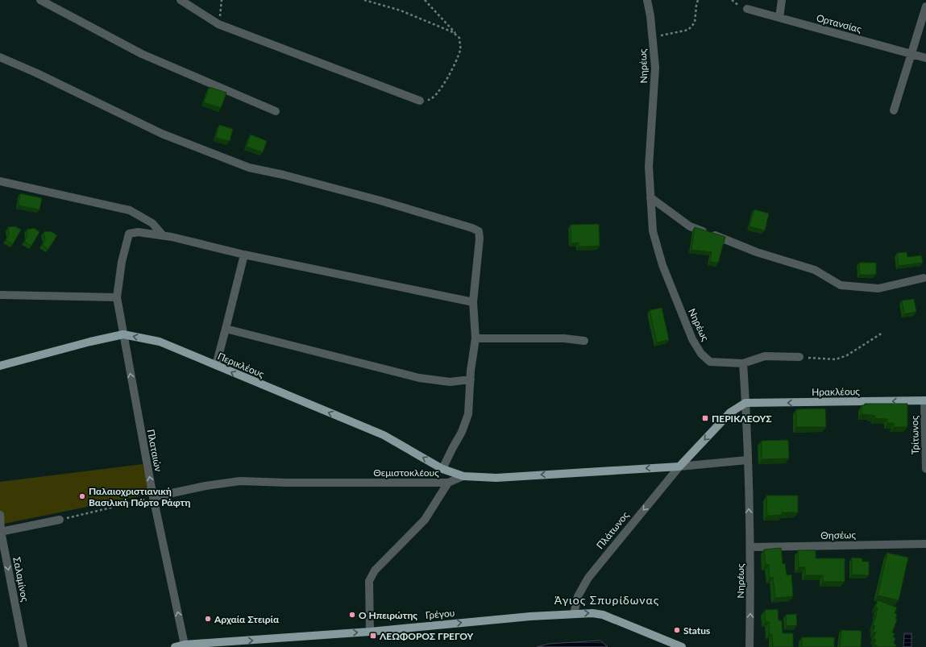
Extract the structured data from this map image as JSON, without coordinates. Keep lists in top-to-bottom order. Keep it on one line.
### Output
{"streets":{"main road":["Περικλέους","Ηρακλέους","Θεμιστοκλέους","Γρέγου"],"street":["Ορτανσίας","Νηρέως","Τρίτωνος","Πλαταιών","Πλάτωνος","Θησέως","Σαλαμίνος"]},"crossings":[["Νηρέως","Ηρακλέους"],["Νηρέως","Θησέως"],["Περικλέους","Πλαταιών"],["Περικλέους","Θεμιστοκλέους"],["Ηρακλέους","Τρίτωνος"],["Πλαταιών","Θεμιστοκλέους"],["Πλαταιών","Γρέγου"],["Θεμιστοκλέους","Πλάτωνος"],["Πλάτωνος","Γρέγου"]],"one_way":["Περικλέους","Ηρακλέους","Πλαταιών","Θεμιστοκλέους","Πλάτωνος","Σαλαμίνος","Γρέγου"],"districts":["Άγιος Σπυρίδωνας"],"places":{"transit":["ΠΕΡΙΚΛΕΟΥΣ","ΛΕΩΦΟΡΟΣ ΓΡΕΓΟΥ"],"other":["Παλαιοχριστιανική Βασιλική Πόρτο Ράφτη","Ο Ηπειρώτης","Αρχαία Στειρία","Status"]}}
